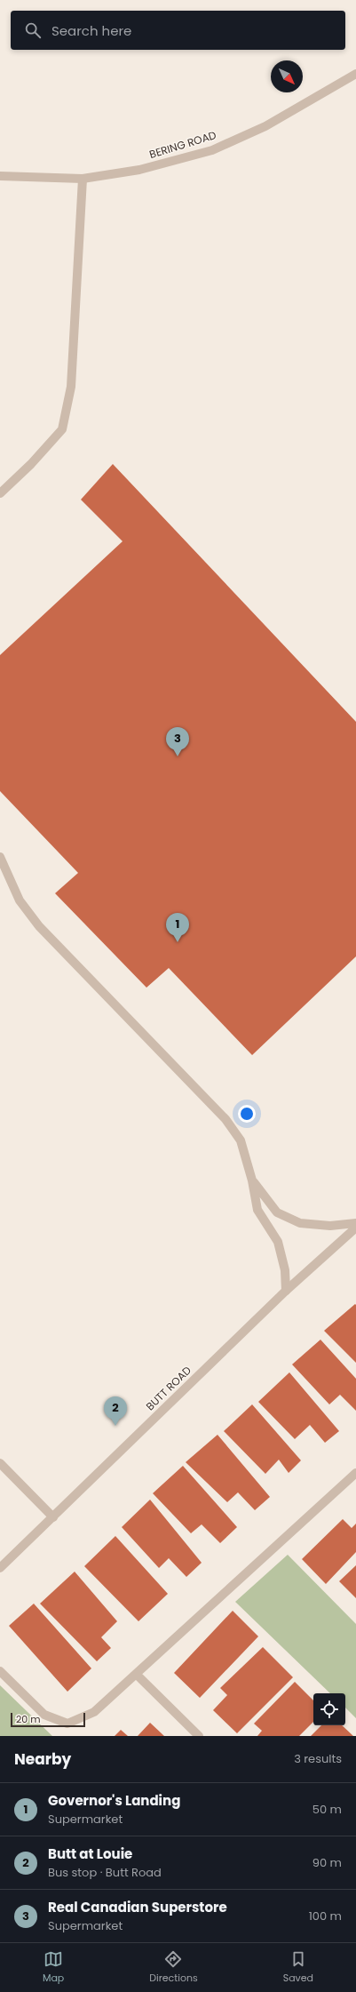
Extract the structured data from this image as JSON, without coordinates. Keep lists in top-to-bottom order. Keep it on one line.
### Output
{"streets":{"street":["BERING ROAD","BUTT ROAD"]},"scale_bar":"20 m","north":"bottom right","page":{"search":"Search here","pins":["3","1","2"],"scale":"20 m","heading":["Nearby","3 results"],"list":[{"mark":"1","name":"Governor's Landing","note":"Supermarket","value":"50 m"},{"mark":"2","name":"Butt at Louie","note":"Bus stop · Butt Road","value":"90 m"},{"mark":"3","name":"Real Canadian Superstore","note":"Supermarket","value":"100 m"}],"nav":["Map","Directions","Saved"]}}
